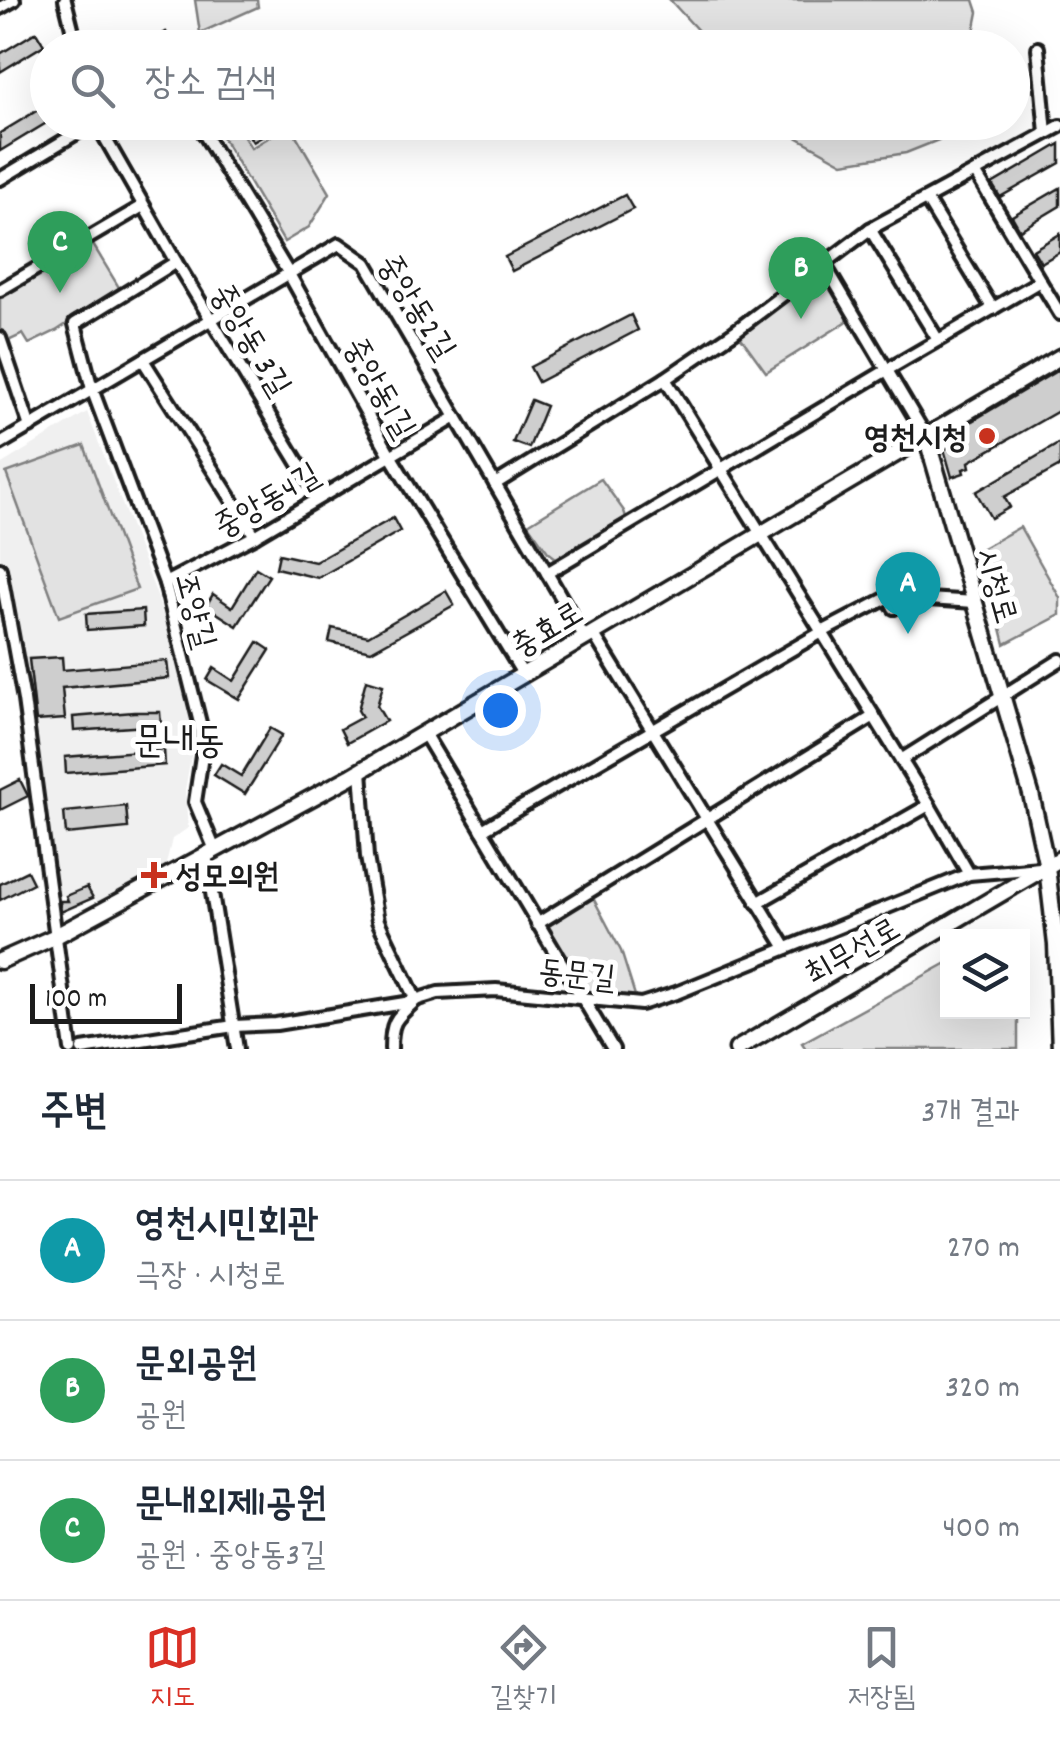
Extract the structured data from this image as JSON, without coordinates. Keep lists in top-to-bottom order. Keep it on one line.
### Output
{"streets":{"street":["중앙동2길","중앙동 3길","중앙동1길","중앙동4길","시청로","조양길","충효로","최무선로","동문길"]},"crossings":[["중앙동2길","중앙동 3길"],["중앙동2길","중앙동1길"],["중앙동2길","중앙동4길"],["중앙동2길","조양길"],["중앙동2길","충효로"],["중앙동2길","동문길"],["중앙동 3길","중앙동4길"],["중앙동 3길","조양길"],["중앙동1길","중앙동4길"],["중앙동1길","충효로"],["중앙동4길","조양길"],["시청로","충효로"],["시청로","최무선로"],["시청로","동문길"],["조양길","충효로"],["조양길","동문길"],["최무선로","동문길"]],"districts":["문내동"],"places":{"other":["영천시청"],"health":["성모의원"]},"scale_bar":"100 m","page":{"search":"장소 검색","pins":["C","B","A"],"scale":"100 m","heading":["주변","3개 결과"],"list":[{"mark":"A","name":"영천시민회관","note":"극장 · 시청로","value":"270 m"},{"mark":"B","name":"문외공원","note":"공원","value":"320 m"},{"mark":"C","name":"문내외제1공원","note":"공원 · 중앙동3길","value":"400 m"}],"nav":["지도","길찾기","저장됨"]}}
